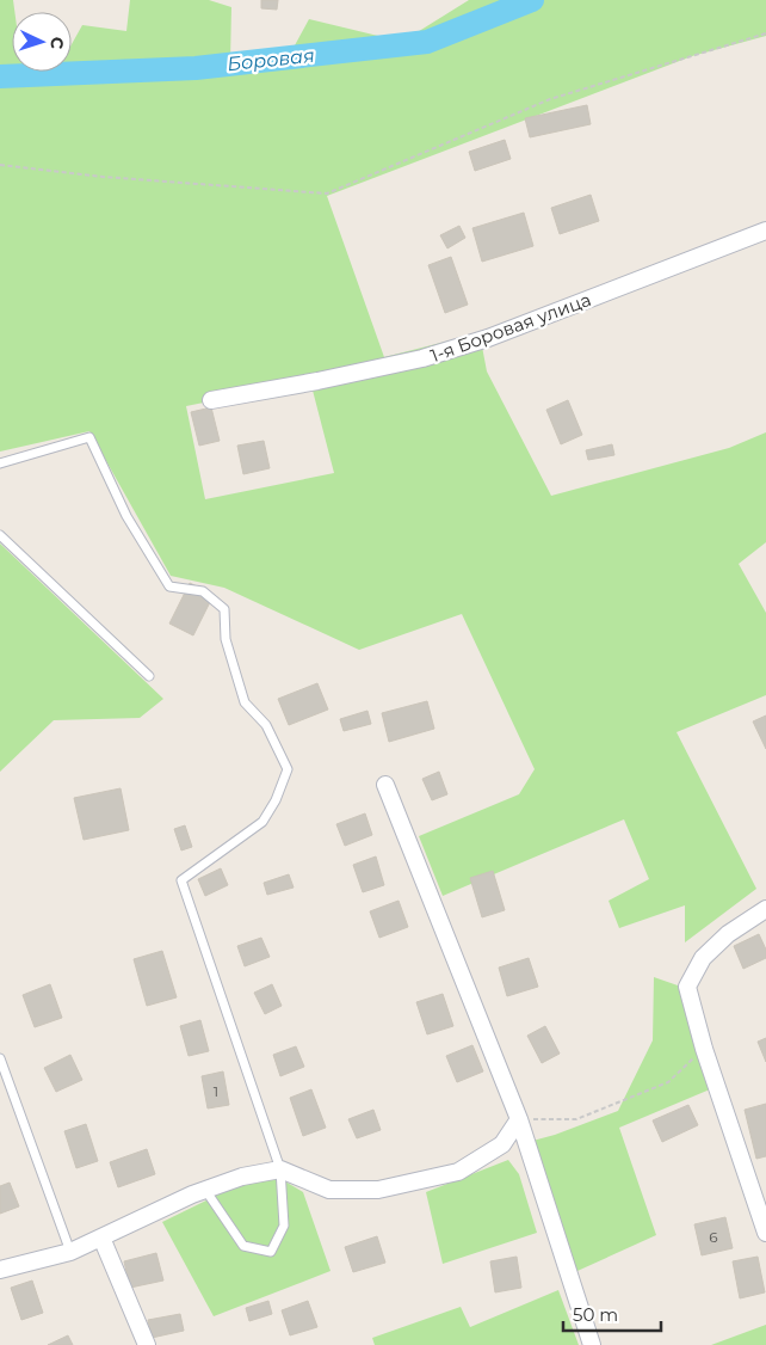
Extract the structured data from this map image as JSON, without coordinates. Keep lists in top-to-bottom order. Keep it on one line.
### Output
{"streets":{"street":["1-я Боровая улица"]},"water":["Боровая"],"house_numbers":["1","6"],"scale_bar":"50 m","north":"right"}
